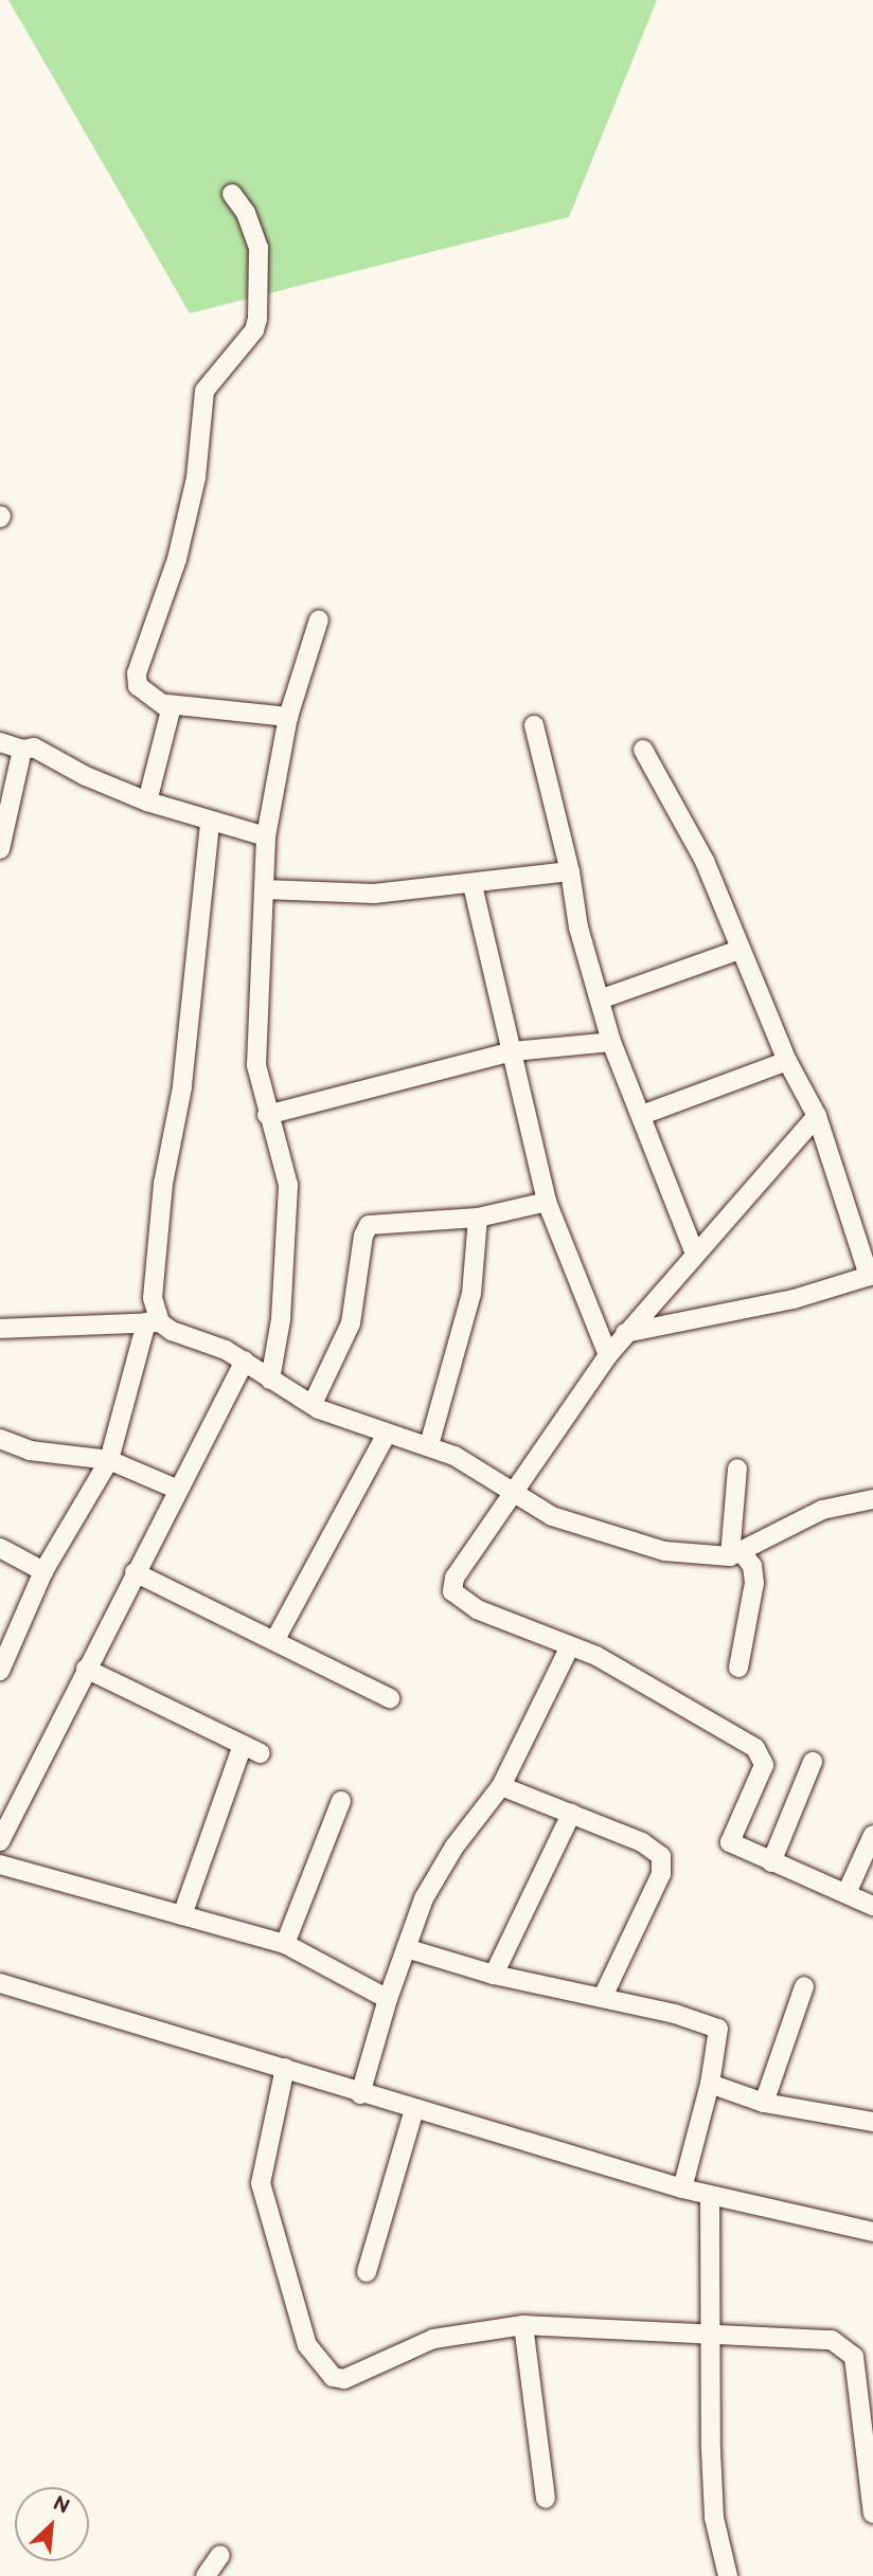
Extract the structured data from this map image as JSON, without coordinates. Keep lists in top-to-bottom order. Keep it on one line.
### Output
{"north":"top right"}
